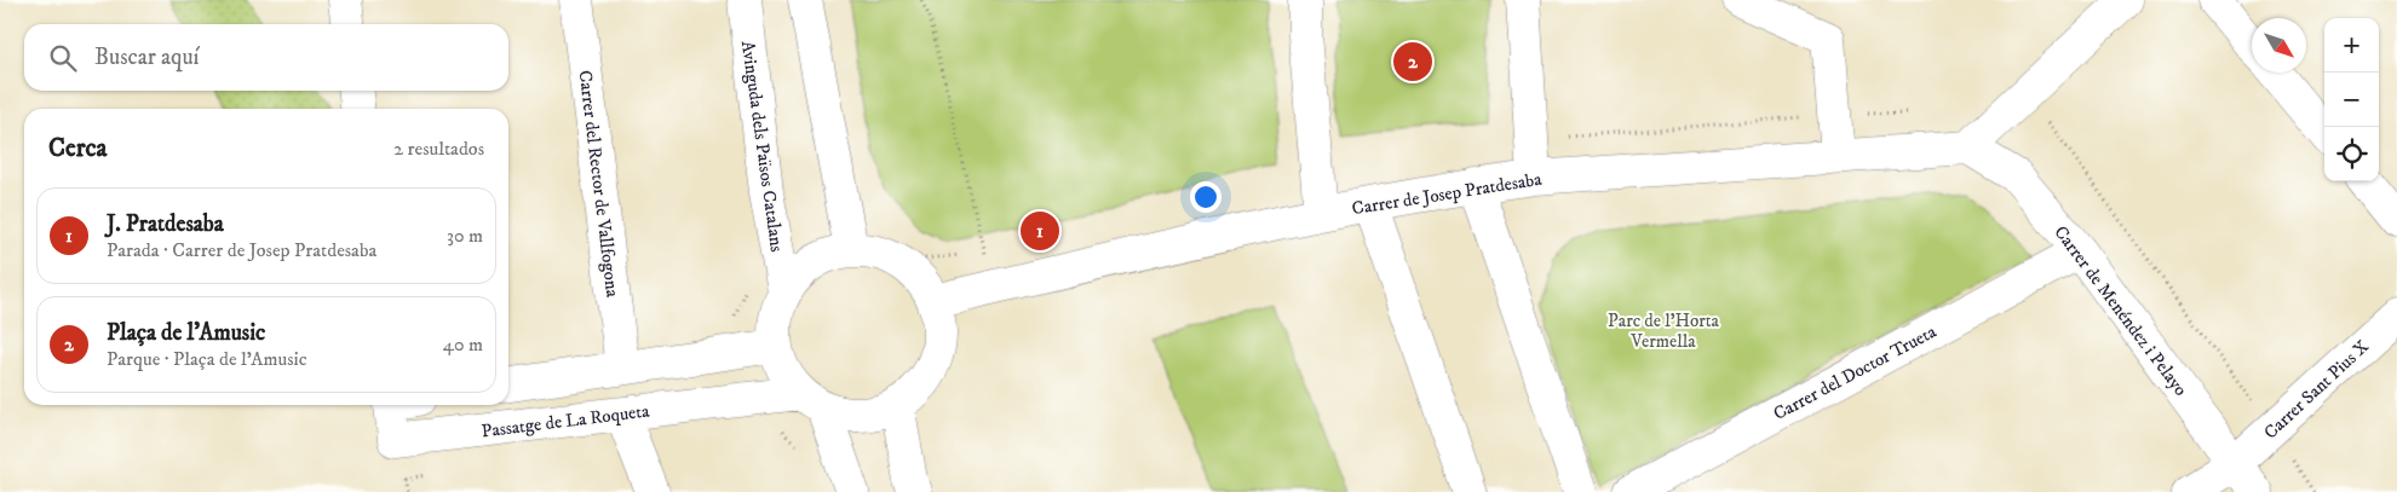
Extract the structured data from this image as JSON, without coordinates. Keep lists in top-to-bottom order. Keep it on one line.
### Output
{"streets":{"street":["Avinguda dels Països Catalans","Carrer del Rector de Vallfogona","Carrer de Josep Pratdesaba","Carrer de Menéndez i Pelayo","Carrer del Doctor Trueta","Carrer Sant Pius X","Passatge de La Roqueta"]},"crossings":[["Avinguda dels Països Catalans","Carrer de Josep Pratdesaba"],["Avinguda dels Països Catalans","Passatge de La Roqueta"],["Carrer de Josep Pratdesaba","Carrer de Menéndez i Pelayo"],["Carrer de Josep Pratdesaba","Passatge de La Roqueta"],["Carrer de Menéndez i Pelayo","Carrer del Doctor Trueta"],["Carrer de Menéndez i Pelayo","Carrer Sant Pius X"]],"parks":["Parc de l'Horta Vermella"],"north":"bottom right","page":{"map_buttons":["+","−"],"search":"Buscar aquí","pins":["2","1"],"heading":["Cerca","2 resultados"],"list":[{"mark":"1","name":"J. Pratdesaba","note":"Parada · Carrer de Josep Pratdesaba","value":"30 m"},{"mark":"2","name":"Plaça de l'Amusic","note":"Parque · Plaça de l'Amusic","value":"40 m"}]}}
